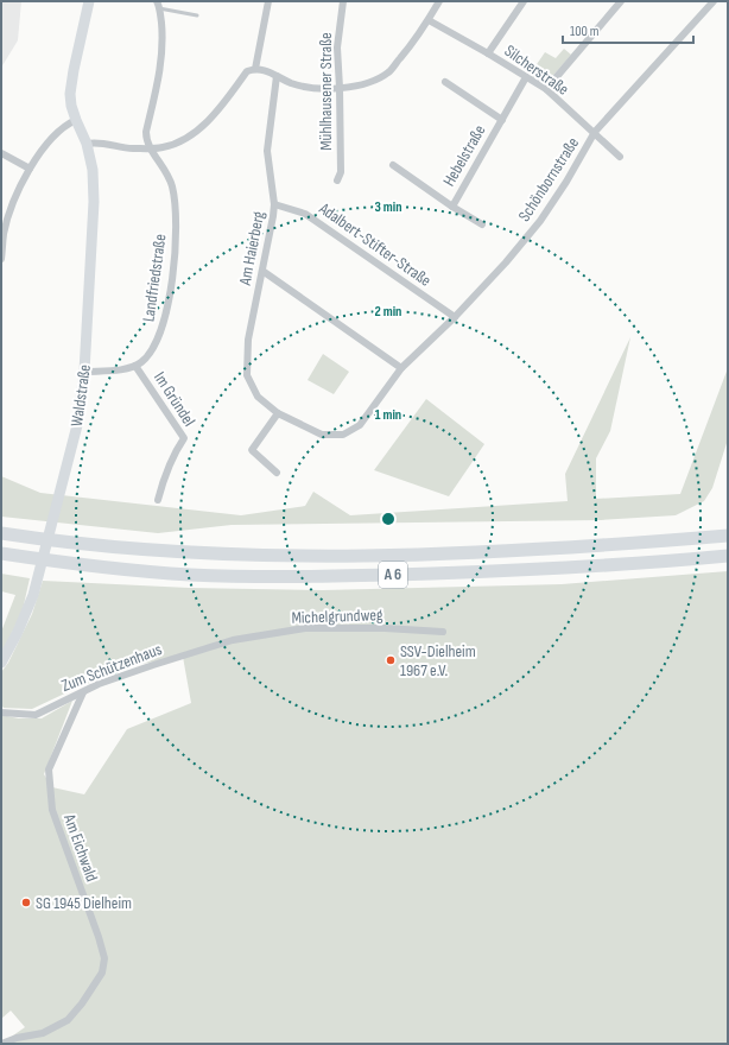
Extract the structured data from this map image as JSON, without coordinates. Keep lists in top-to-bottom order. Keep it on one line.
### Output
{"streets":{"highway":["A 6"],"street":["Silcherstraße","Mühlhausener Straße","Hebelstraße","Schönbornstraße","Adalbert-Stifter-Straße","Am Haierberg","Landfriedstraße","Waldstraße","Im Gründel","Michelgrundweg","Zum Schützenhaus","Am Eichwald"]},"crossings":[["Silcherstraße","Hebelstraße"],["Silcherstraße","Schönbornstraße"],["Schönbornstraße","Adalbert-Stifter-Straße"],["Schönbornstraße","Am Haierberg"],["Adalbert-Stifter-Straße","Am Haierberg"],["Landfriedstraße","Im Gründel"],["Michelgrundweg","Zum Schützenhaus"],["Zum Schützenhaus","Am Eichwald"]],"places":["SSV-Dielheim 1967 e.V.","SG 1945 Dielheim"],"scale_bar":"100 m","rings":["3 min","2 min","1 min"]}
